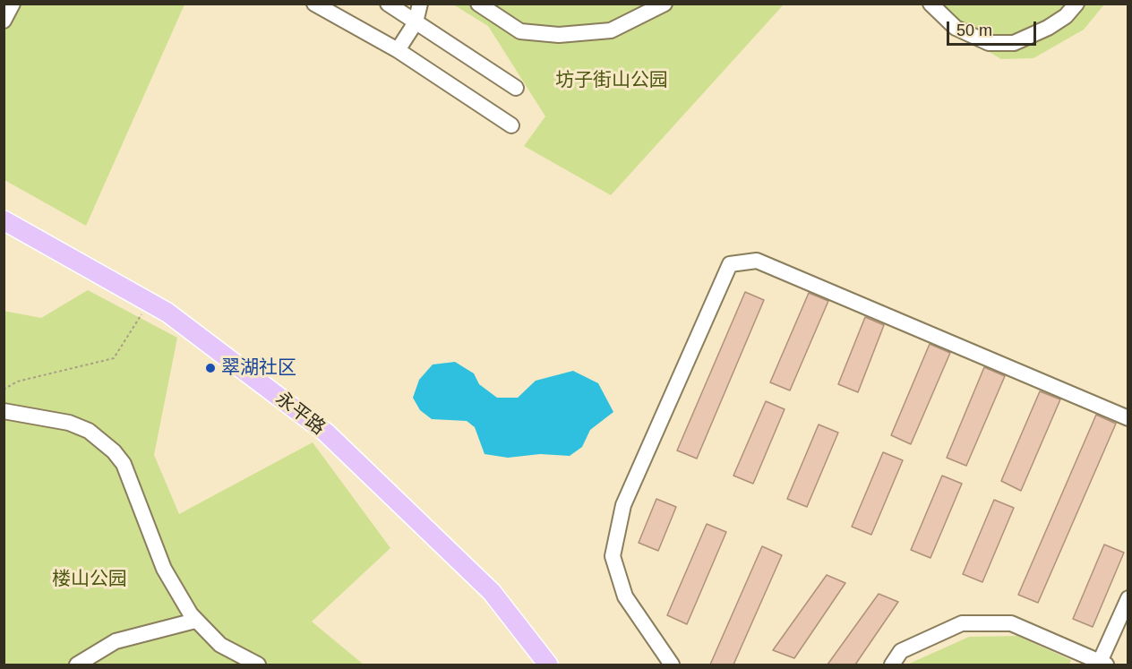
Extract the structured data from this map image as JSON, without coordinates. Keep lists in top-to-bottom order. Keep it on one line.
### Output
{"streets":{"main road":["永平路"]},"parks":["坊子街山公园","楼山公园"],"places":["翠湖社区"],"scale_bar":"50 m"}
